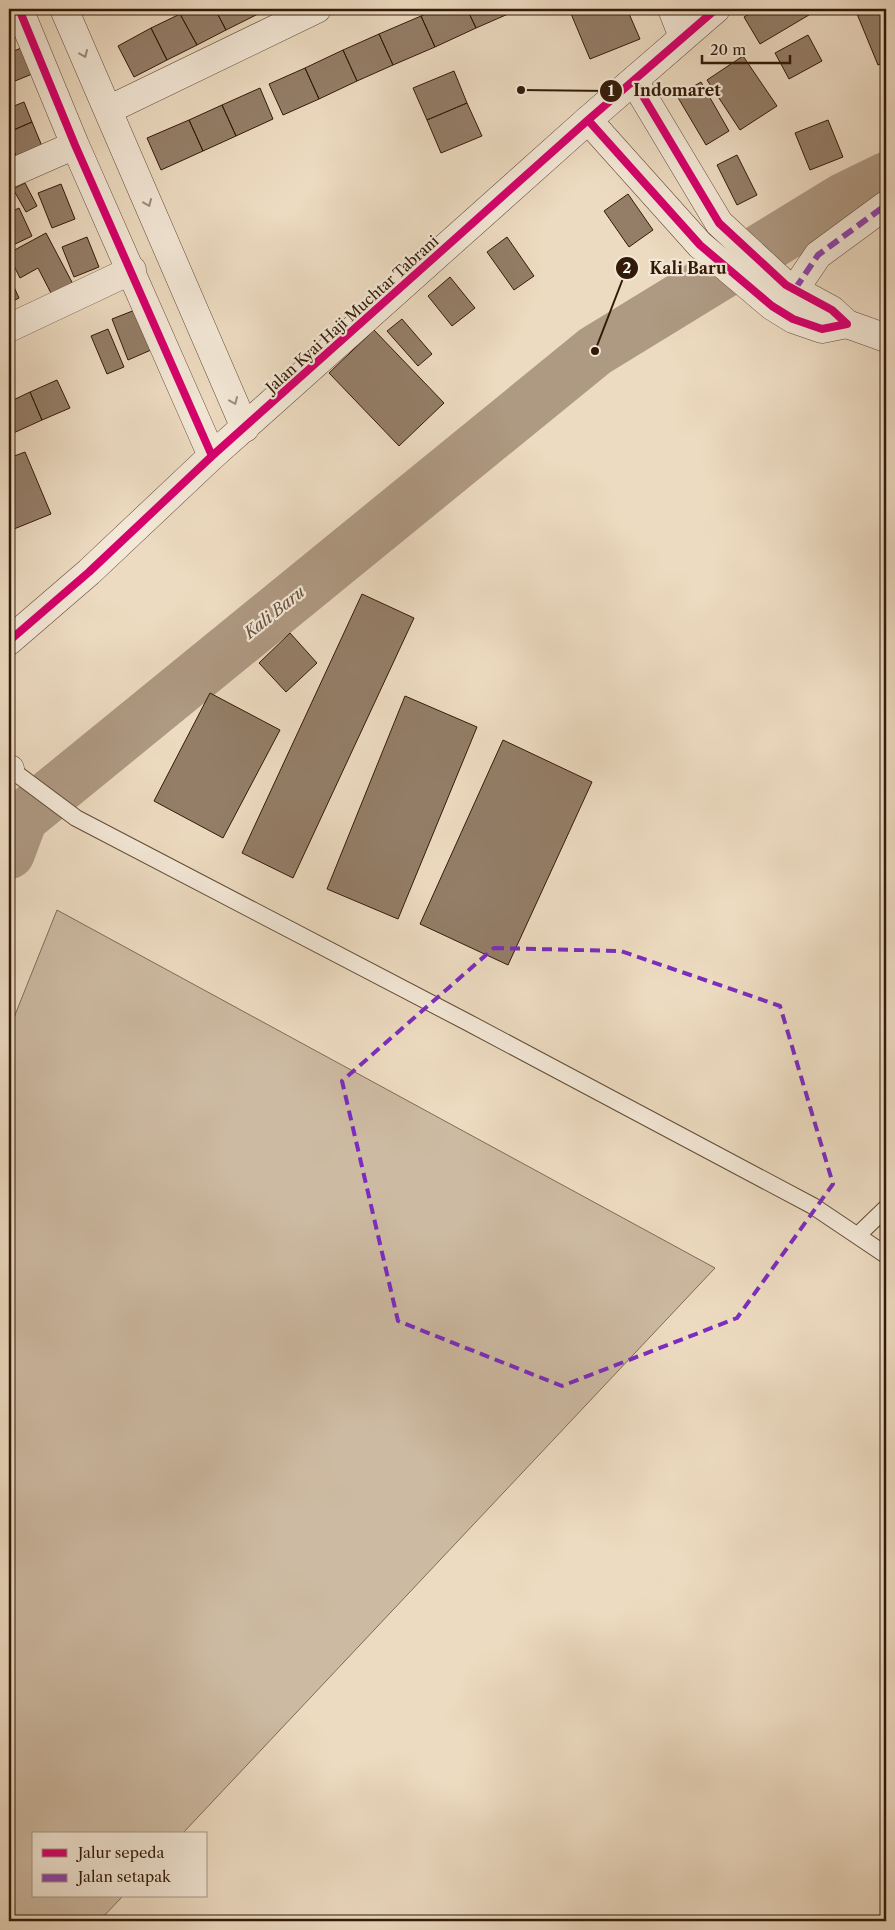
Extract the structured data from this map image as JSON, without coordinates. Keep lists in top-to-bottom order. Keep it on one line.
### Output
{"streets":{"street":["Jalan Kyai Haji Muchtar Tabrani"]},"water":["Kali Baru"],"places":["Indomaret","Kali Baru"],"legend":["Jalur sepeda","Jalan setapak"],"scale_bar":"20 m"}
